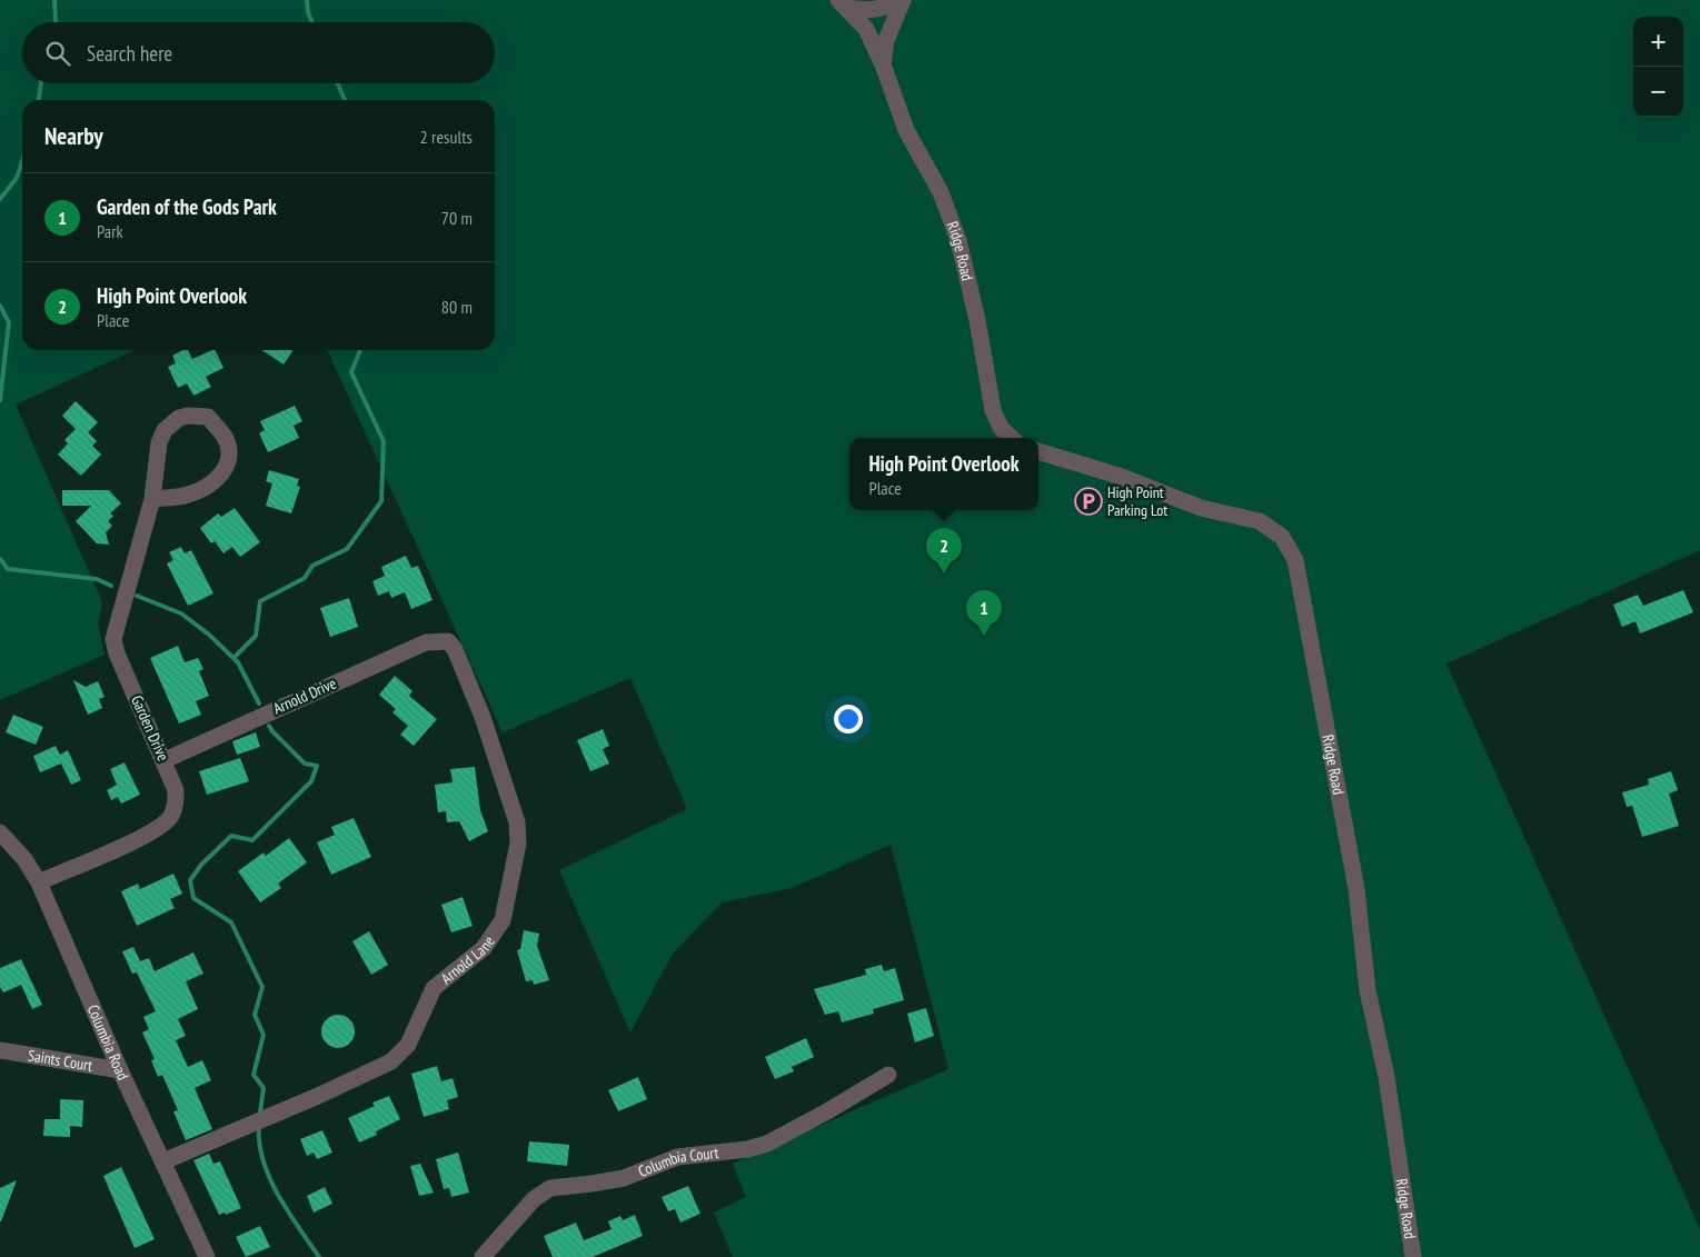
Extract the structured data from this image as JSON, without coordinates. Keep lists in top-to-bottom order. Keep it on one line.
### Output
{"streets":{"street":["Ridge Road","Arnold Drive","Garden Drive","Arnold Lane","Columbia Road","Saints Court","Columbia Court"]},"crossings":[["Arnold Drive","Garden Drive"],["Arnold Drive","Arnold Lane"],["Garden Drive","Columbia Road"],["Arnold Lane","Columbia Road"],["Columbia Road","Saints Court"]],"places":{"parking":["High Point Parking Lot"]},"page":{"map_buttons":["+","−"],"search":"Search here","heading":["Nearby","2 results"],"list":[{"mark":"1","name":"Garden of the Gods Park","note":"Park","value":"70 m"},{"mark":"2","name":"High Point Overlook","note":"Place","value":"80 m"}],"popup":["High Point Overlook","Place"],"pins":["2","1"]}}
